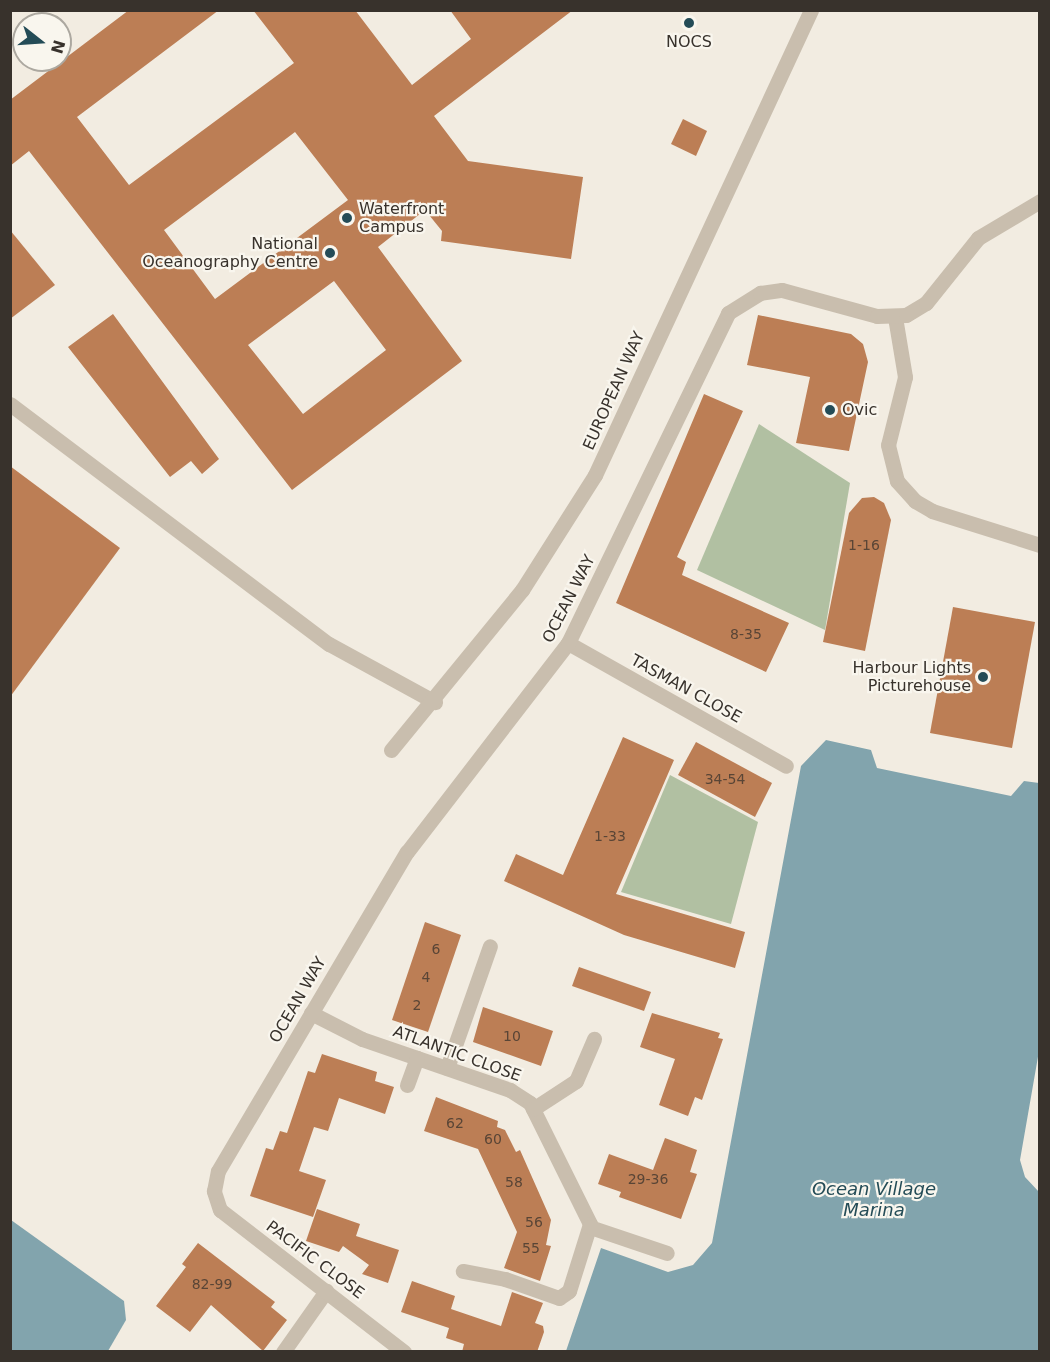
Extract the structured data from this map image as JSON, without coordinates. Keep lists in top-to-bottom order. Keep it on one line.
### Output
{"streets":{"street":["EUROPEAN WAY","OCEAN WAY","TASMAN CLOSE","ATLANTIC CLOSE","PACIFIC CLOSE"]},"crossings":[["OCEAN WAY","TASMAN CLOSE"],["OCEAN WAY","ATLANTIC CLOSE"],["OCEAN WAY","PACIFIC CLOSE"]],"water":["Ocean Village Marina"],"places":["NOCS","Waterfront Campus","National Oceanography Centre","Ovic","Harbour Lights Picturehouse"],"house_numbers":["1-16","8-35","34-54","1-33","6","4","2","10","62","60","29-36","58","56","55","82-99"],"north":"right"}
